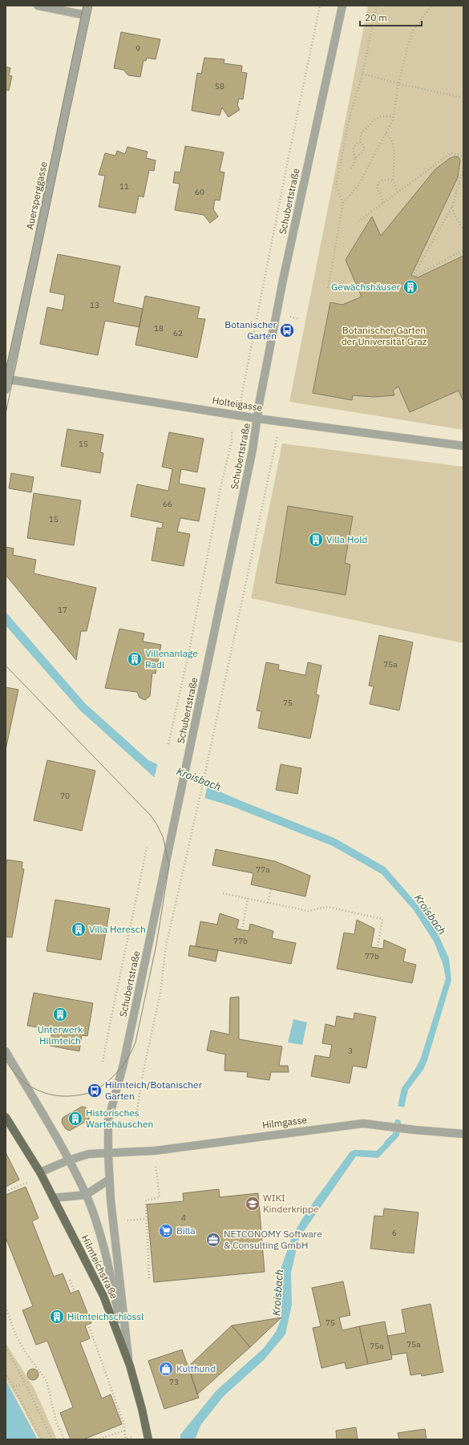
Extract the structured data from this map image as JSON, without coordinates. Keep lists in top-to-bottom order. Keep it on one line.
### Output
{"streets":{"main road":["Hilmteichstraße"],"street":["Auersperggasse","Schubertstraße","Holteigasse","Hilmgasse"]},"crossings":[["Auersperggasse","Holteigasse"],["Schubertstraße","Holteigasse"],["Schubertstraße","Hilmgasse"],["Schubertstraße","Hilmteichstraße"]],"water":["Kroisbach"],"parks":["Botanischer Garten der Universität Graz"],"places":{"building":["Gewächshäuser","Villa Hold","Villenanlage Radl","Villa Heresch","Unterwerk Hilmteich","Historisches Wartehäuschen","Hilmteichschlössl"],"bus stop":["Botanischer Garten","Hilmteich/Botanischer Garten"],"school or university":["WIKI Kinderkrippe"],"supermarket":["Billa"],"office":["NETCONOMY Software & Consulting GmbH"],"shop":["Kulthund"]},"house_numbers":["9","58","11","60","13","18","62","15","66","15","17","75a","75","70","77a","77b","77b","3","4","6","75","75a","75a","73"],"scale_bar":"20 m"}
